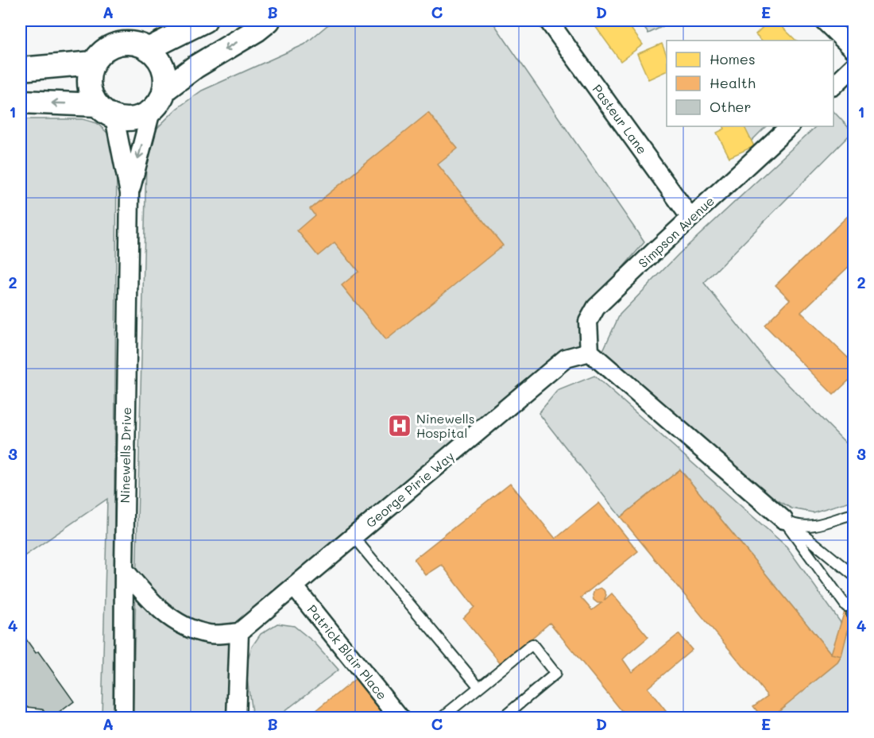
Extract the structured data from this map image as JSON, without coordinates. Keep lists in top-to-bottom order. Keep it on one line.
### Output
{"streets":{"street":["Pasteur Lane","Simpson Avenue","Ninewells Drive","George Pirie Way","Patrick Blair Place"]},"crossings":[["Pasteur Lane","Simpson Avenue"],["Simpson Avenue","George Pirie Way"],["George Pirie Way","Patrick Blair Place"]],"places":{"hospital":["Ninewells Hospital"]},"legend":["Homes","Health","Other"],"grid":{"columns":["A","B","C","D","E"],"rows":["1","2","3","4"]}}
